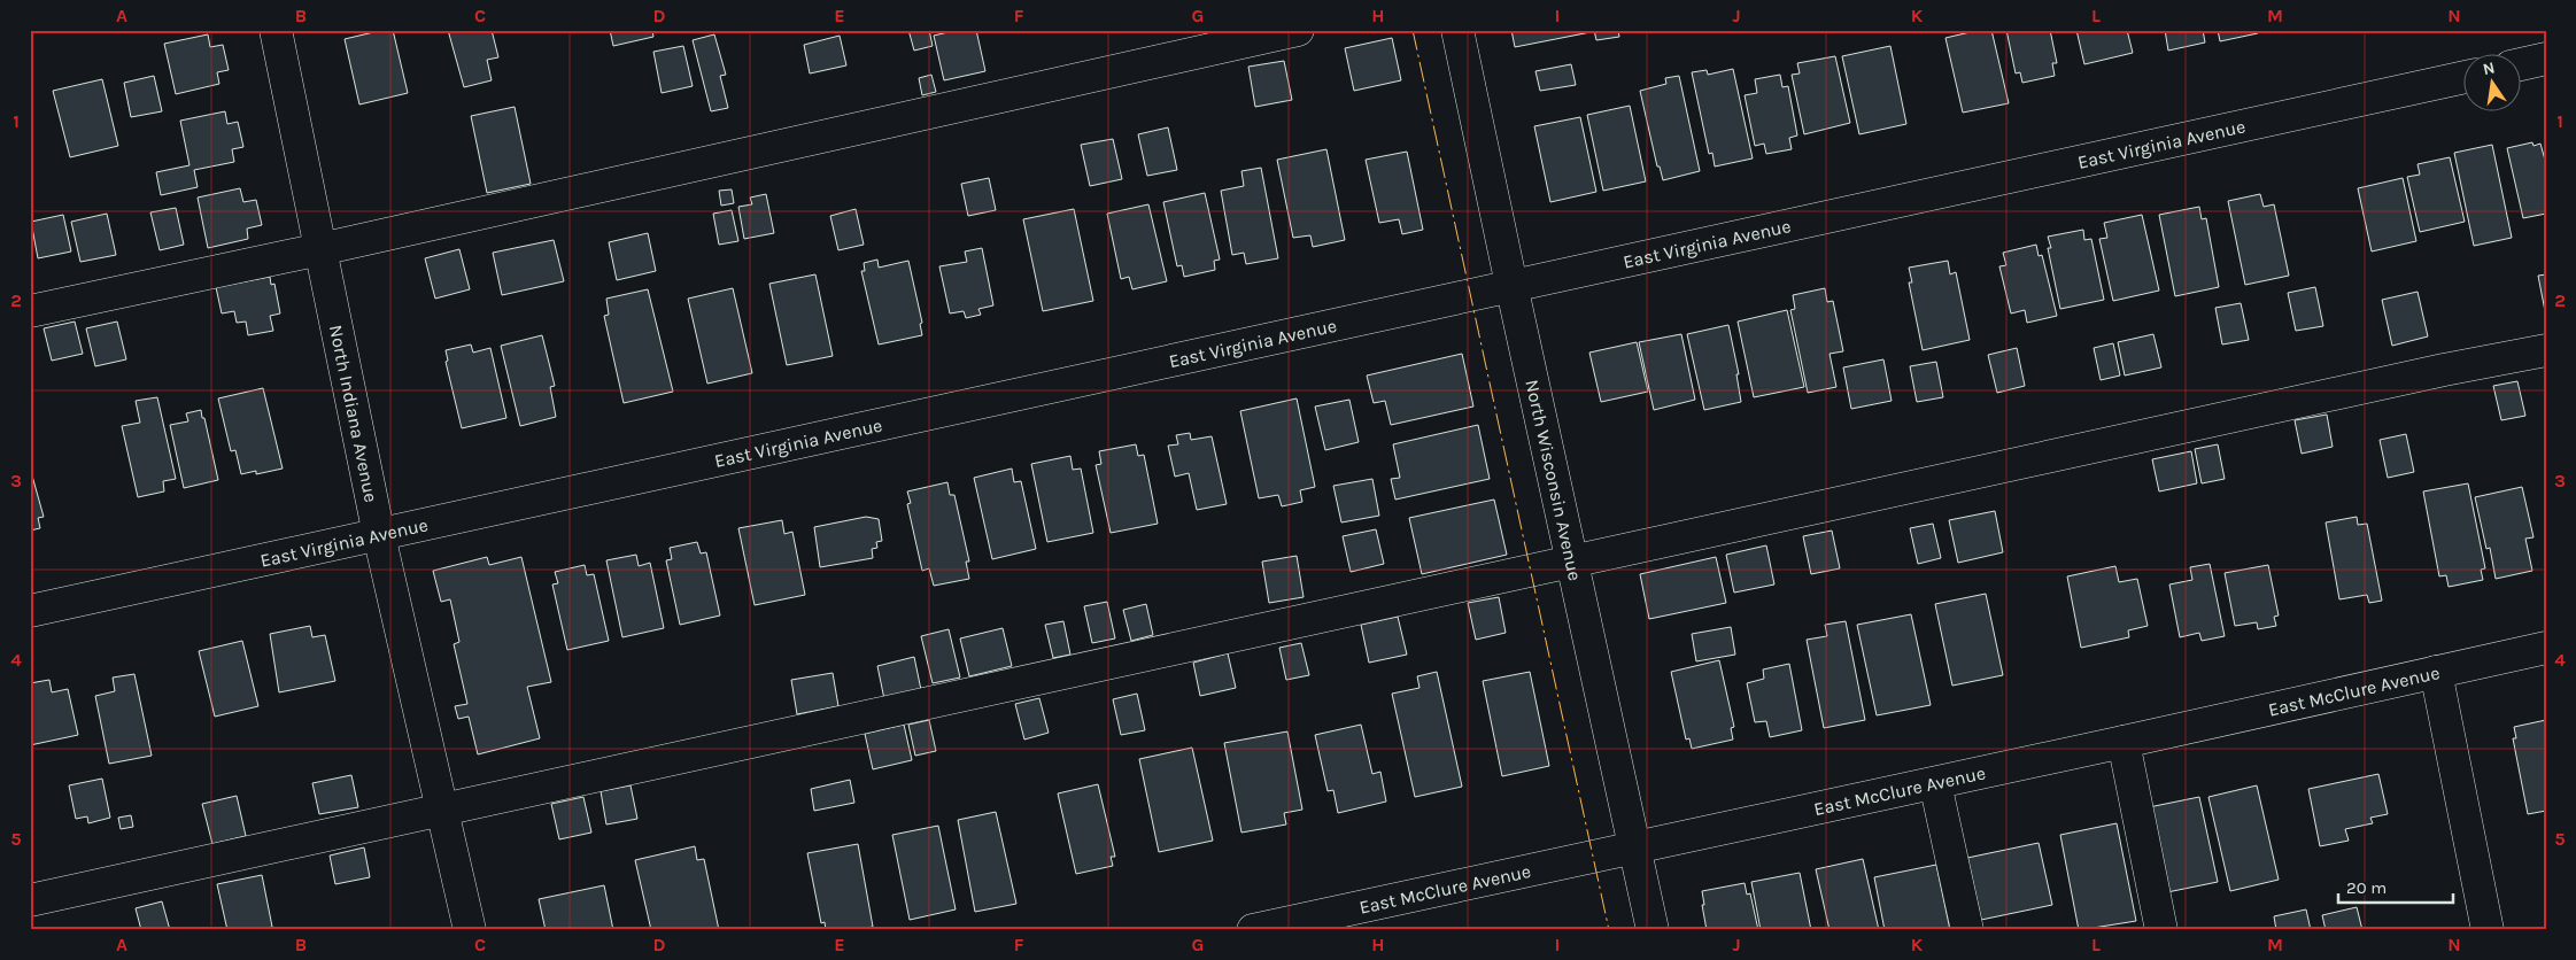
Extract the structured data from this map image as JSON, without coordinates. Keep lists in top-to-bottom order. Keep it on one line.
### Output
{"streets":{"street":["East Virginia Avenue","North Indiana Avenue","North Wisconsin Avenue","East McClure Avenue"]},"crossings":[["East Virginia Avenue","North Indiana Avenue"],["East Virginia Avenue","North Wisconsin Avenue"],["North Wisconsin Avenue","East McClure Avenue"]],"scale_bar":"20 m","north":"top","grid":{"columns":["A","B","C","D","E","F","G","H","I","J","K","L","M","N"],"rows":["1","2","3","4","5"]}}
